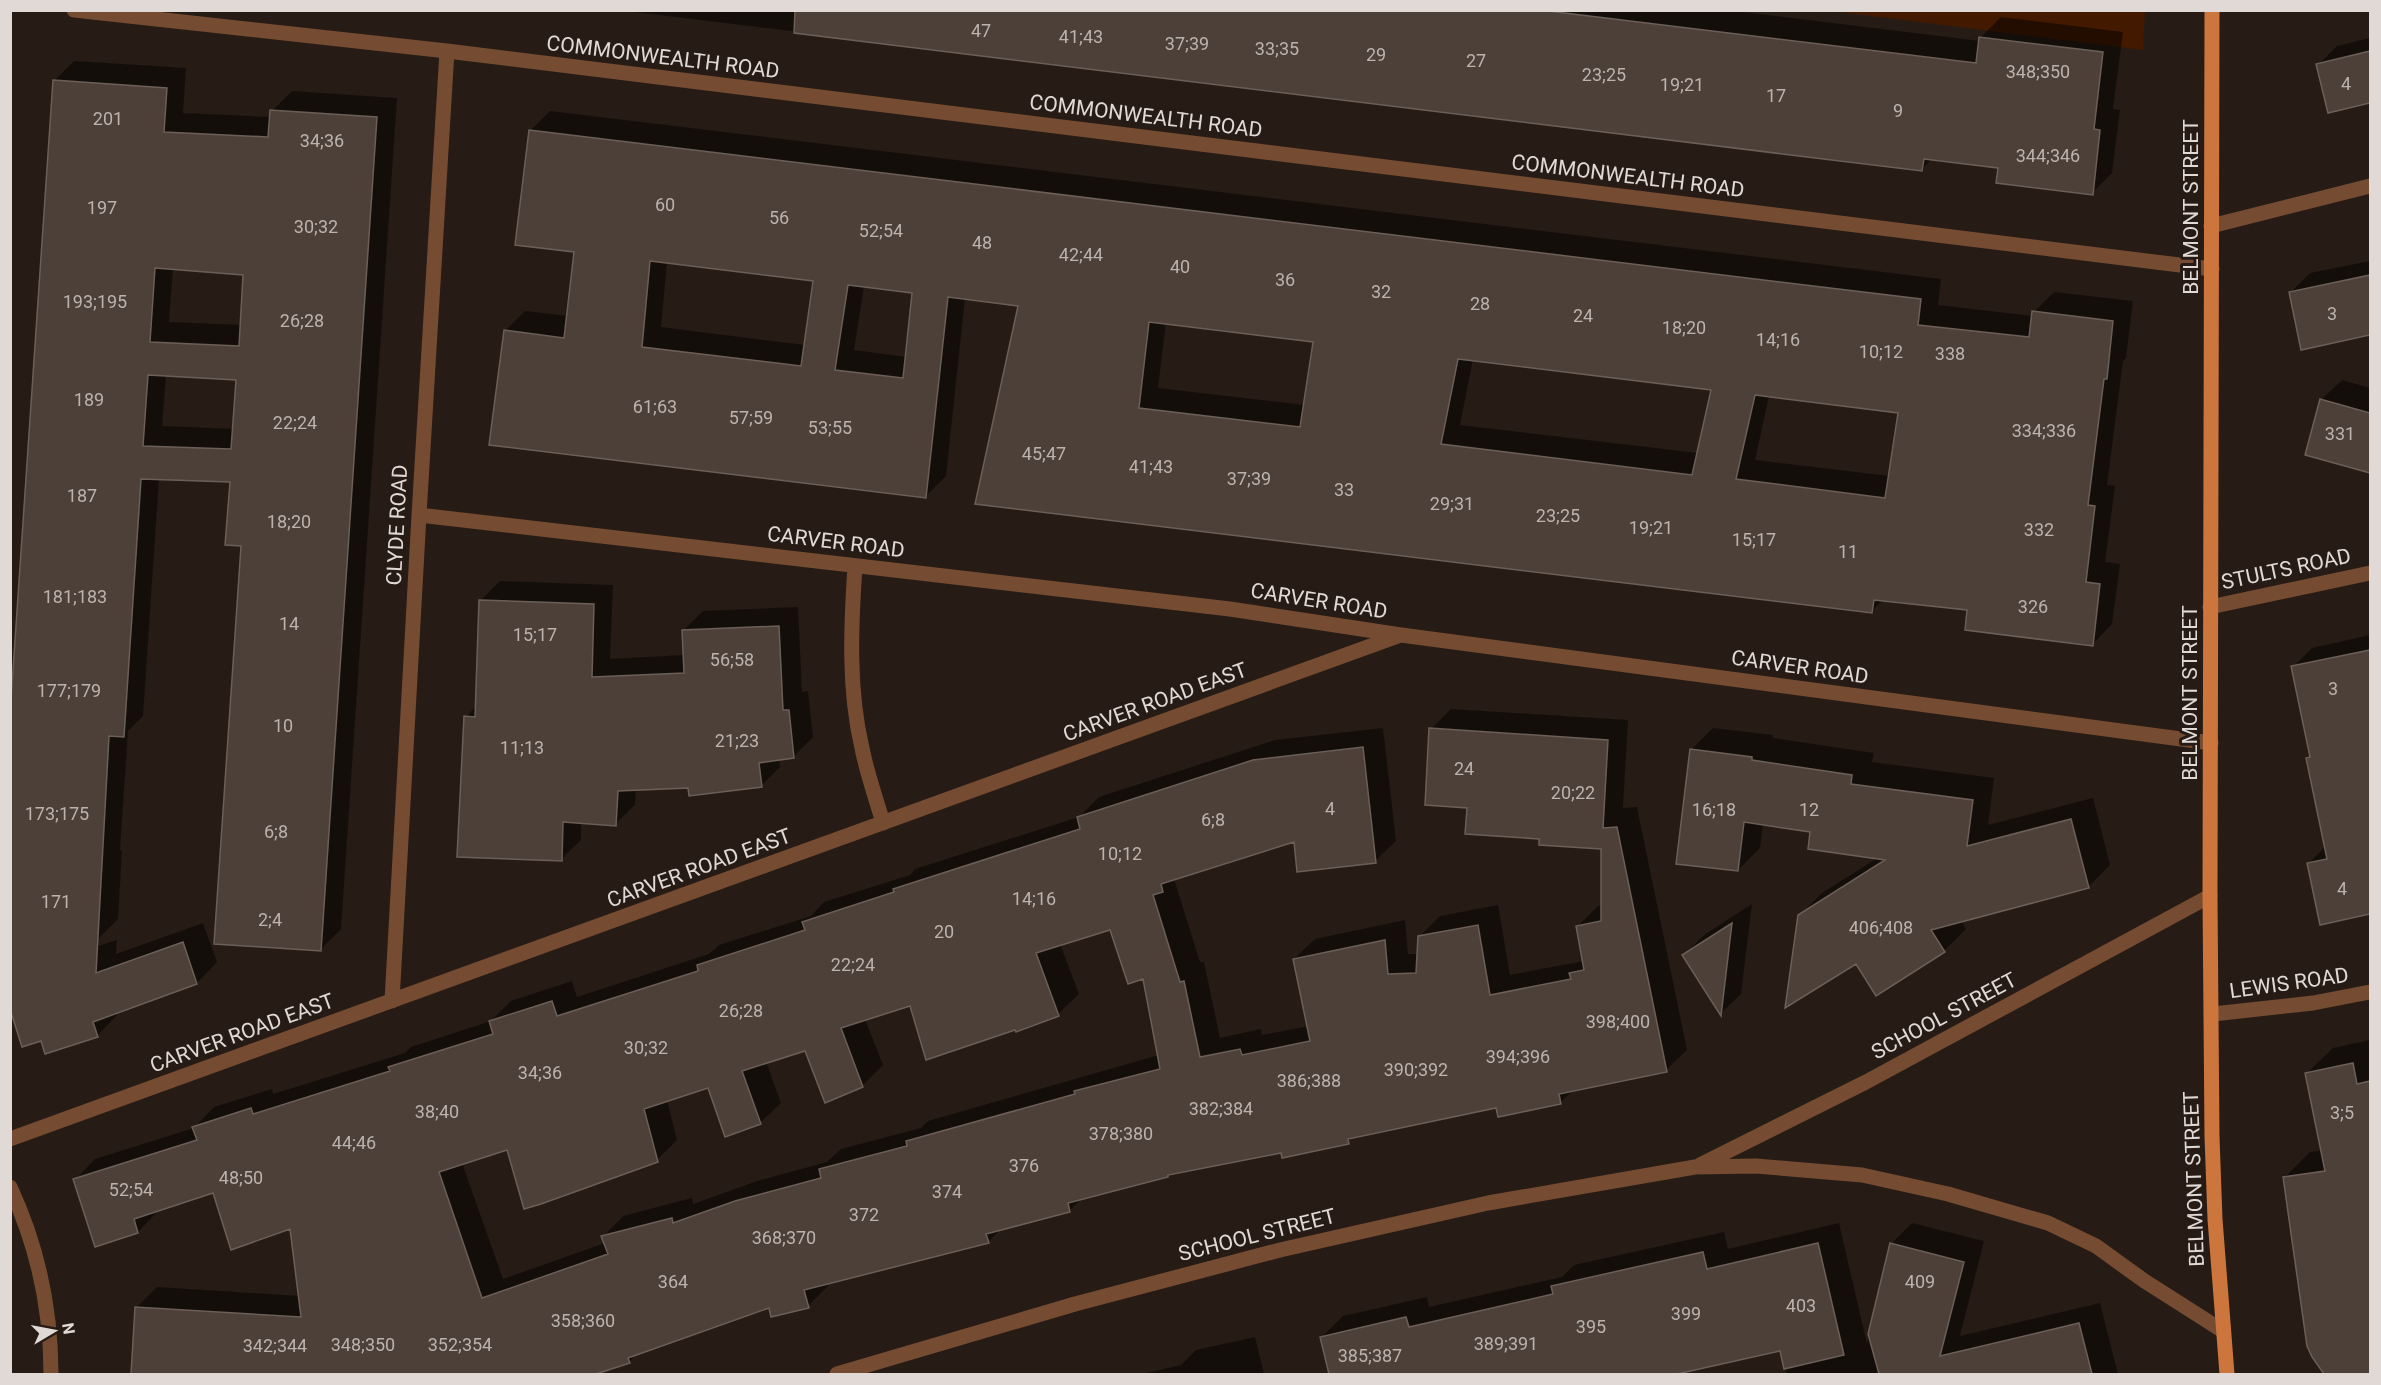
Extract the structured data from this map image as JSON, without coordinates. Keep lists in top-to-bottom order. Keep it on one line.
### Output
{"streets":{"main road":["BELMONT STREET"],"street":["COMMONWEALTH ROAD","CLYDE ROAD","CARVER ROAD","STULTS ROAD","CARVER ROAD EAST","LEWIS ROAD","SCHOOL STREET"]},"crossings":[["COMMONWEALTH ROAD","BELMONT STREET"],["COMMONWEALTH ROAD","CLYDE ROAD"],["BELMONT STREET","CARVER ROAD"],["BELMONT STREET","STULTS ROAD"],["BELMONT STREET","LEWIS ROAD"],["BELMONT STREET","SCHOOL STREET"],["CLYDE ROAD","CARVER ROAD"],["CLYDE ROAD","CARVER ROAD EAST"],["CARVER ROAD","CARVER ROAD EAST"]],"house_numbers":["47","41;43","37;39","33;35","29","27","348;350","23;25","4","19;21","17","9","201","34;36","344;346","60","197","56","30;32","52;54","48","42;44","40","36","32","193;195","28","3","24","26;28","18;20","14;16","10;12","338","189","61;63","57;59","22;24","53;55","334;336","331","45;47","41;43","37;39","33","187","29;31","23;25","18;20","19;21","332","15;17","11","181;183","326","14","15;17","56;58","3","177;179","10","21;23","11;13","24","20;22","4","16;18","12","173;175","6;8","6;8","10;12","4","14;16","171","2;4","406;408","20","22;24","26;28","398;400","30;32","394;396","390;392","34;36","386;388","382;384","38;40","3;5","378;380","44;46","376","48;50","52;54","374","372","368;370","364","409","403","399","358;360","395","389;391","348;350","352;354","342;344","385;387"],"north":"right"}
